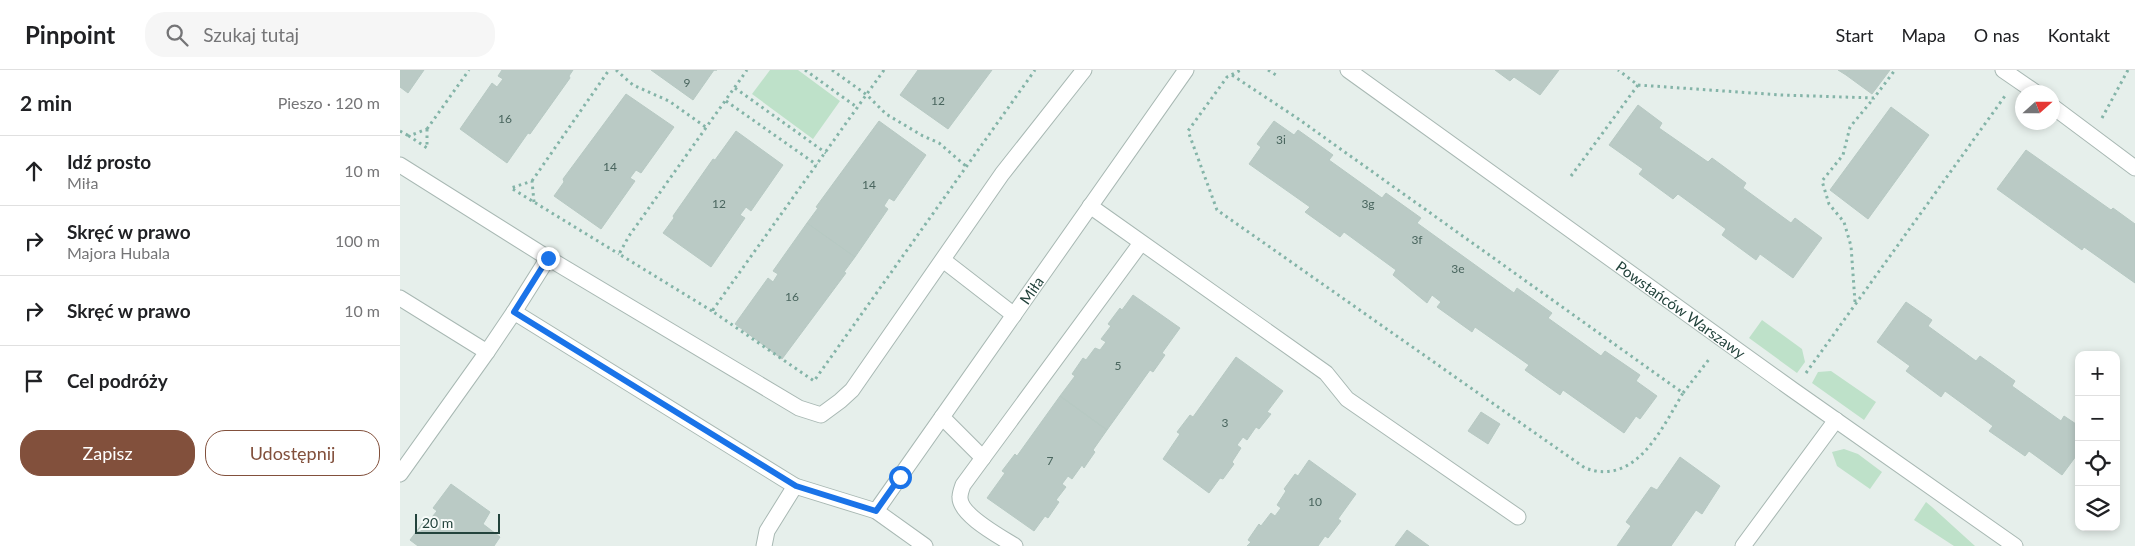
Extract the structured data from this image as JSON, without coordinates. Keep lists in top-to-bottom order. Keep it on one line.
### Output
{"streets":{"street":["Miła","Powstańców Warszawy"]},"house_numbers":["9","12","16","3i","14","14","12","3g","3f","3e","16","5","3","7","10"],"scale_bar":"20 m","north":"right","page":{"header":"Pinpoint","search":"Szukaj tutaj","nav":["Start","Mapa","O nas","Kontakt"],"heading":["2 min","Pieszo · 120 m"],"list":[["Idź prosto","Miła","10 m"],["Skręć w prawo","Majora Hubala","100 m"],["Skręć w prawo","10 m"],"Cel podróży"],"map_buttons":["+","−"],"buttons":["Zapisz","Udostępnij"],"scale":"20 m"}}
